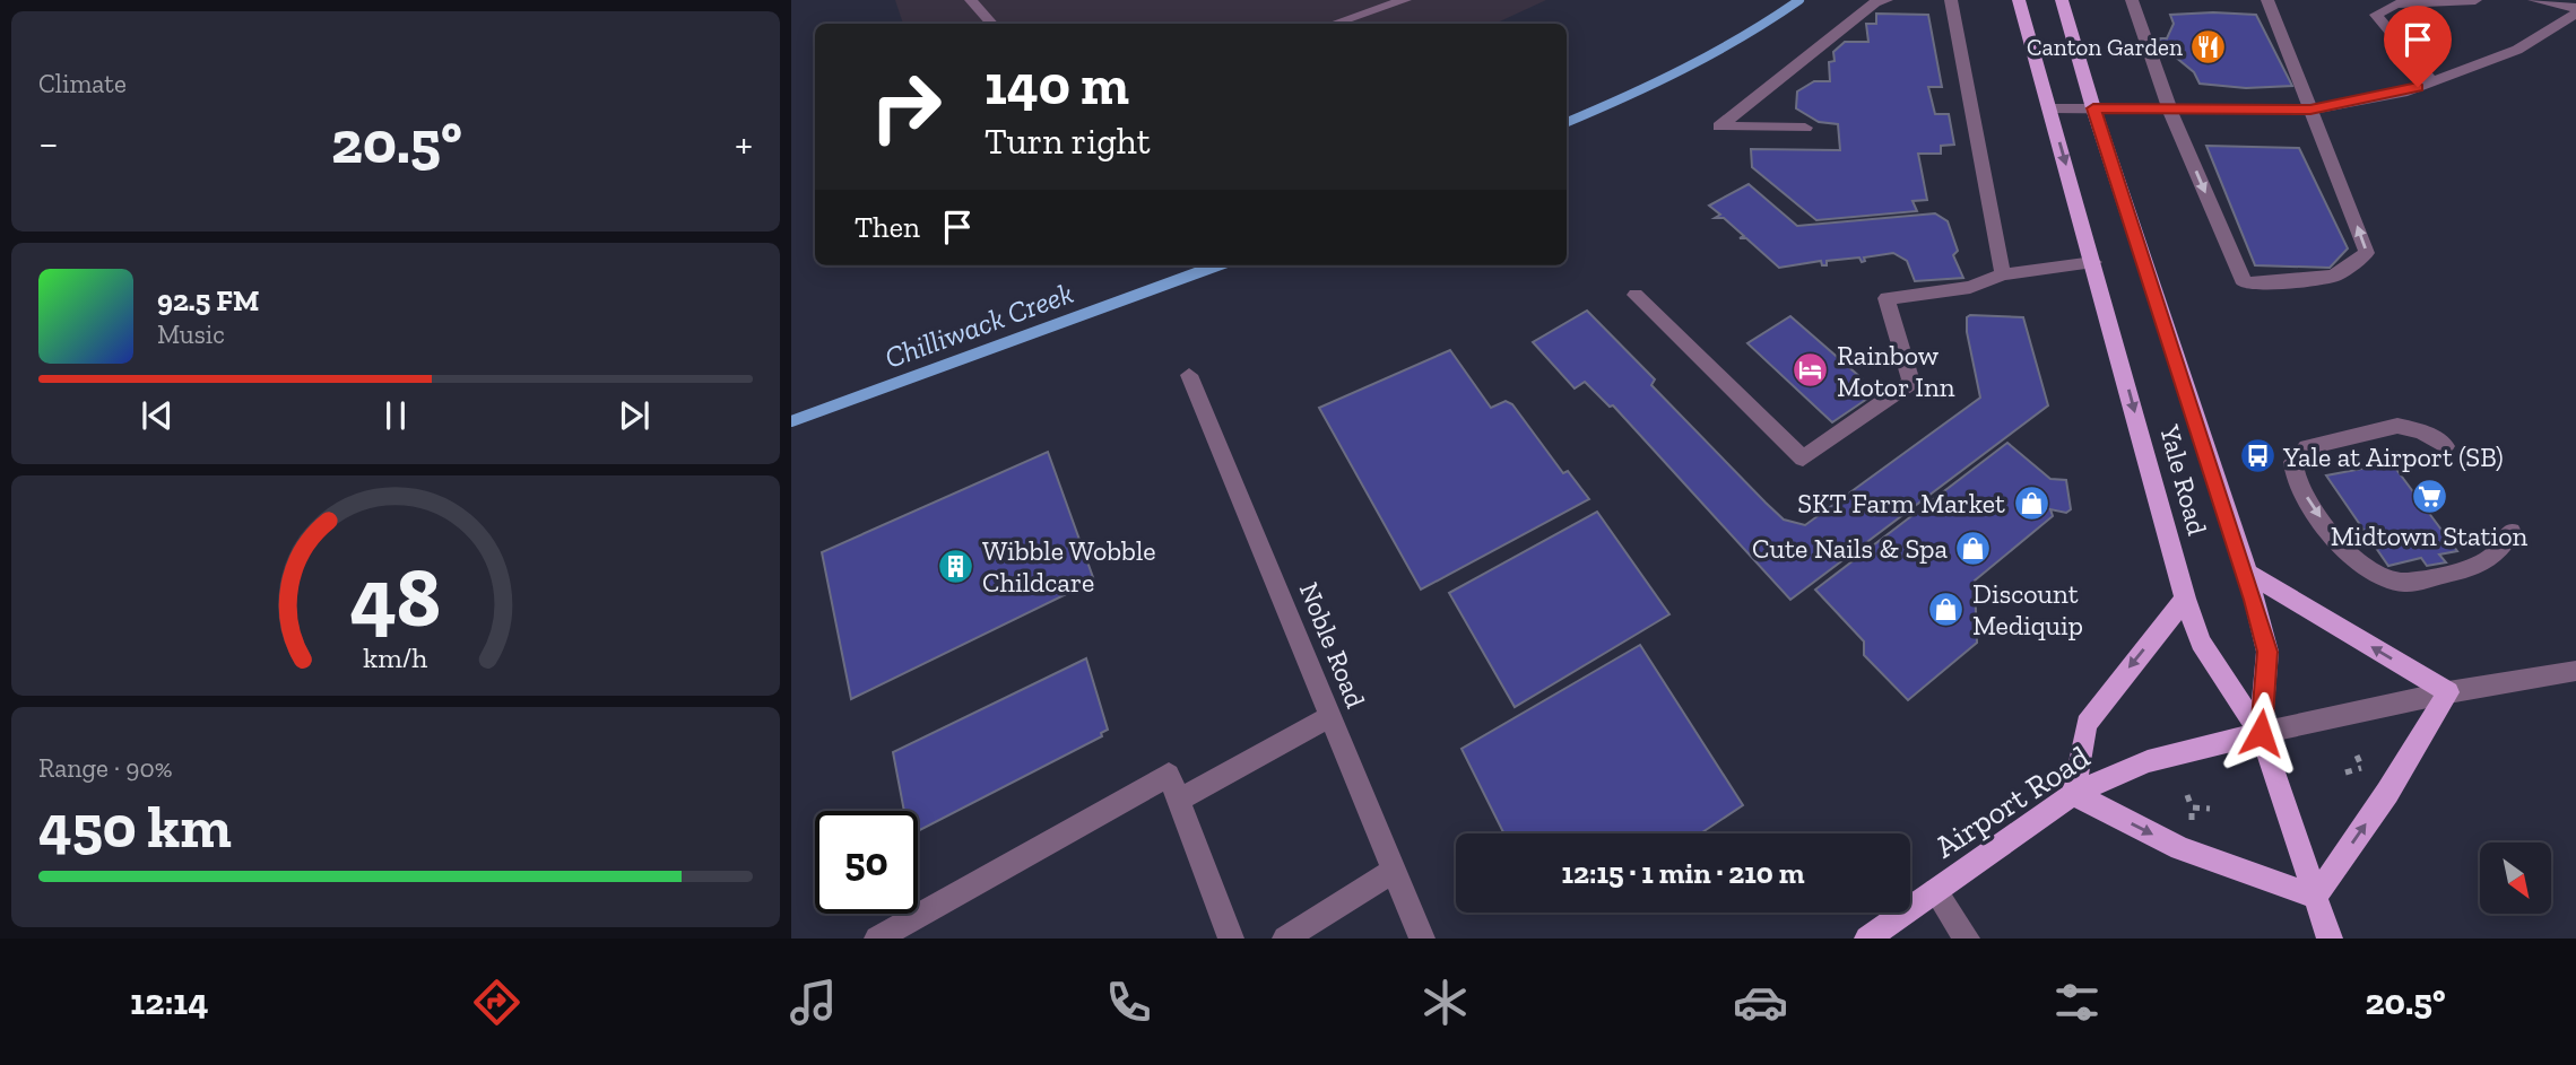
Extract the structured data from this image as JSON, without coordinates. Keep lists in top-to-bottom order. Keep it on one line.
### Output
{"streets":{"main road":["Yale Road","Airport Road"],"street":["Noble Road"]},"crossings":[["Yale Road","Airport Road"]],"water":["Chilliwack Creek"],"places":{"restaurant":["Canton Garden"],"hotel":["Rainbow Motor Inn"],"bus stop":["Yale at Airport (SB)"],"supermarket":["Midtown Station"],"shop":["SKT Farm Market","Cute Nails & Spa","Discount Mediquip"],"building":["Wibble Wobble Childcare"]},"north":"bottom right","page":{"tile":["Climate",["Range · 90%","450 km"]],"turn":["140 m","Turn right"],"heat":["−","20.5°","+"],"then":"Then","song":["92.5 FM","Music"],"limit":"50","trip":"12:15 · 1 min · 210 m","tabs":["12:14","20.5°"],"gauge":["48","km/h"]}}
